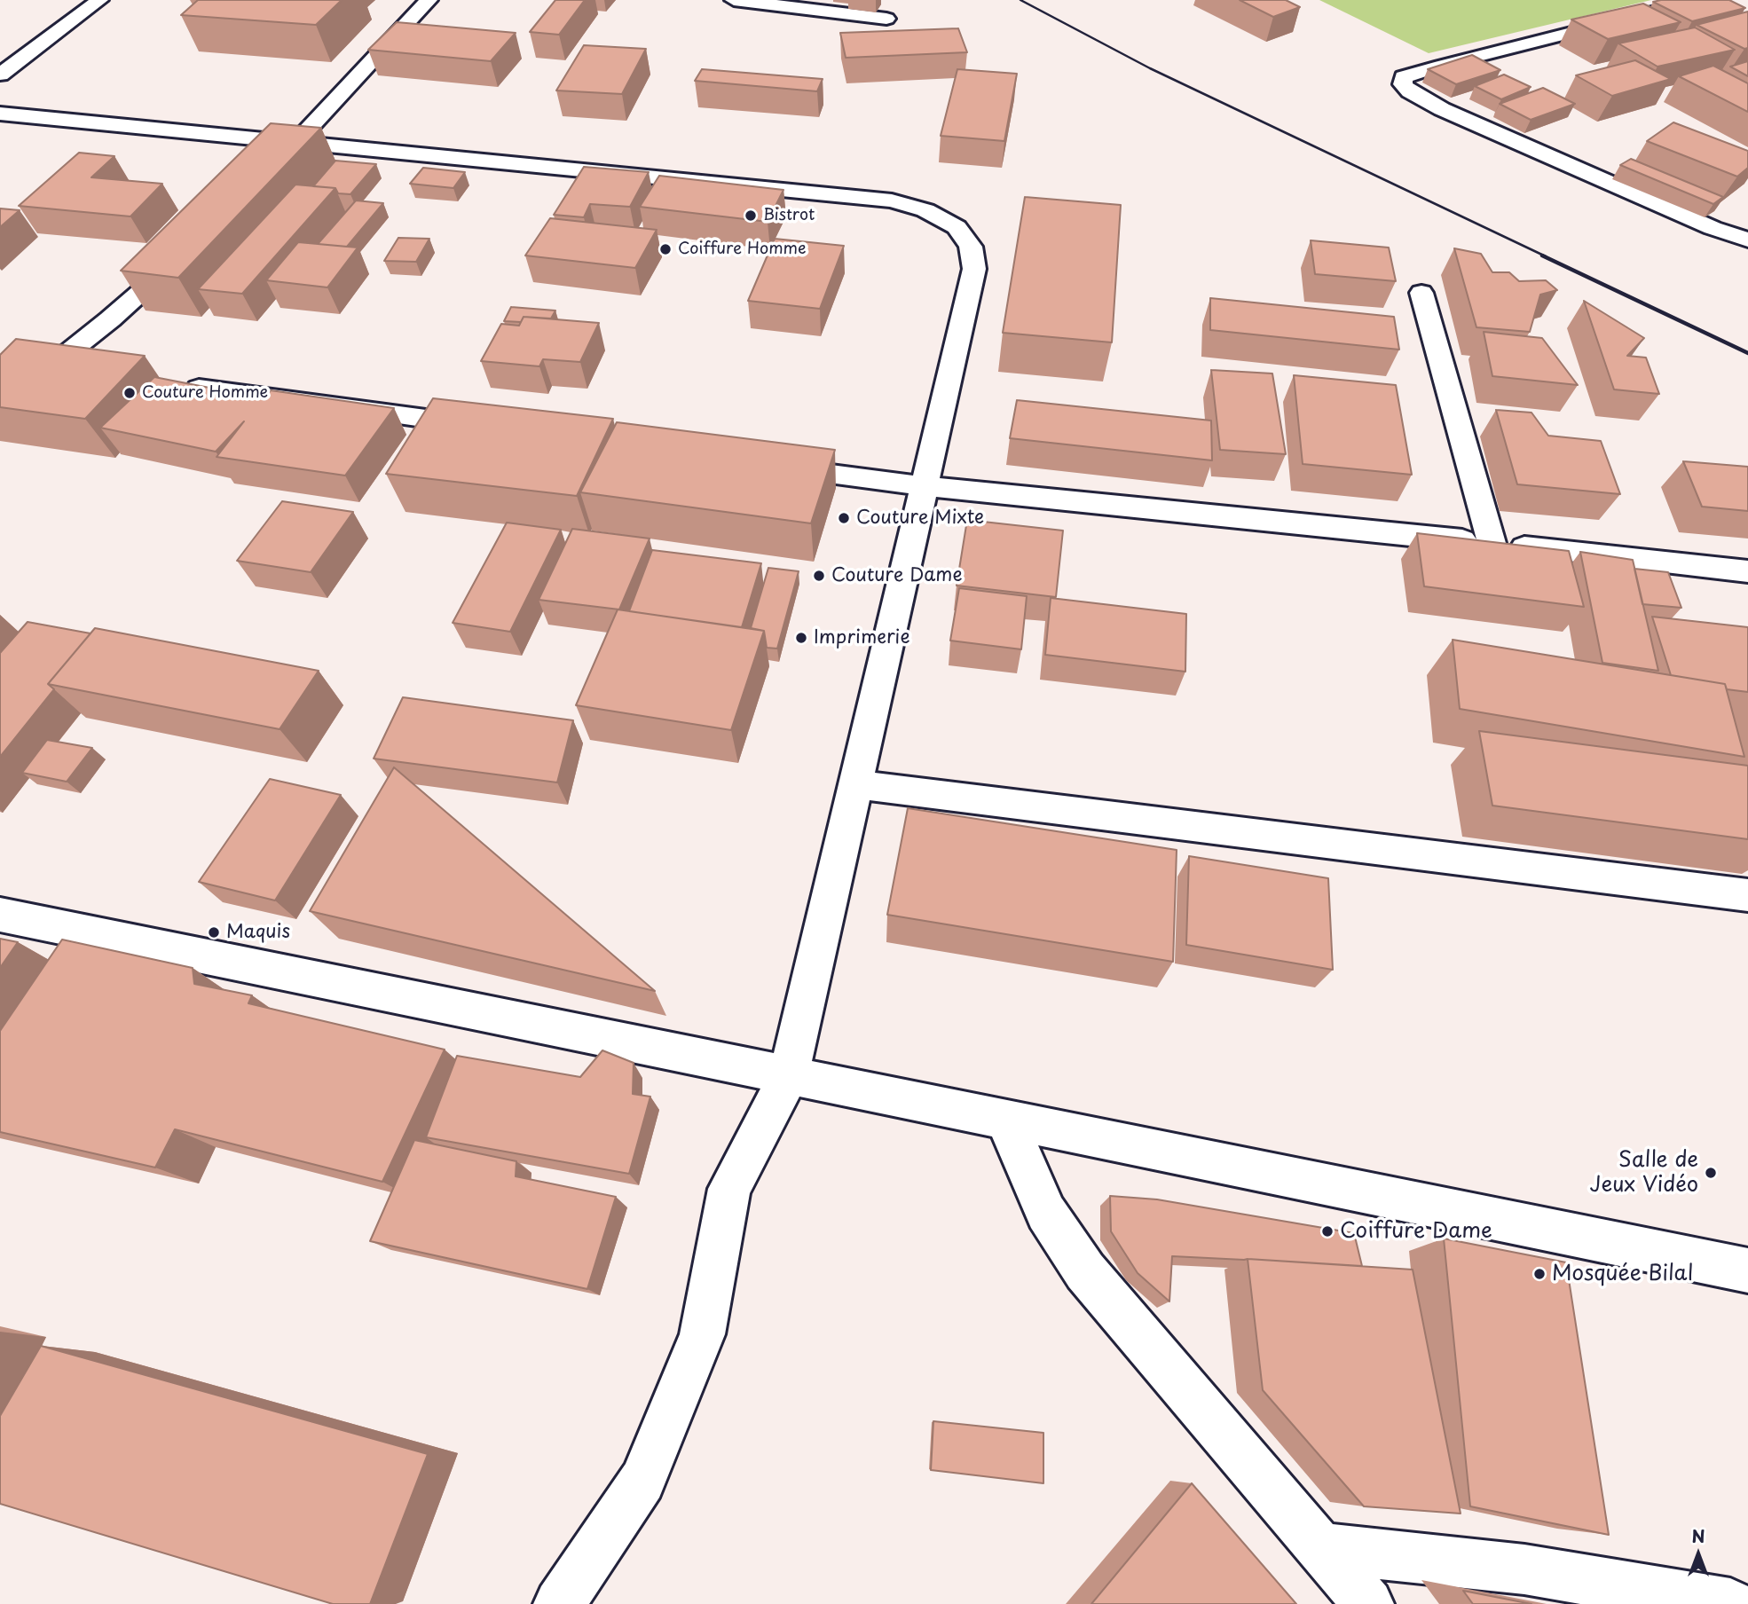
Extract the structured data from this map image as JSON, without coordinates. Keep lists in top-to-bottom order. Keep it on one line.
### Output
{"places":["Bistrot","Coiffure Homme","Couture Homme","Couture Mixte","Couture Dame","Imprimerie","Maquis","Salle de Jeux Vidéo","Coiffure Dame","Mosquée Bilal"],"north":"top"}
